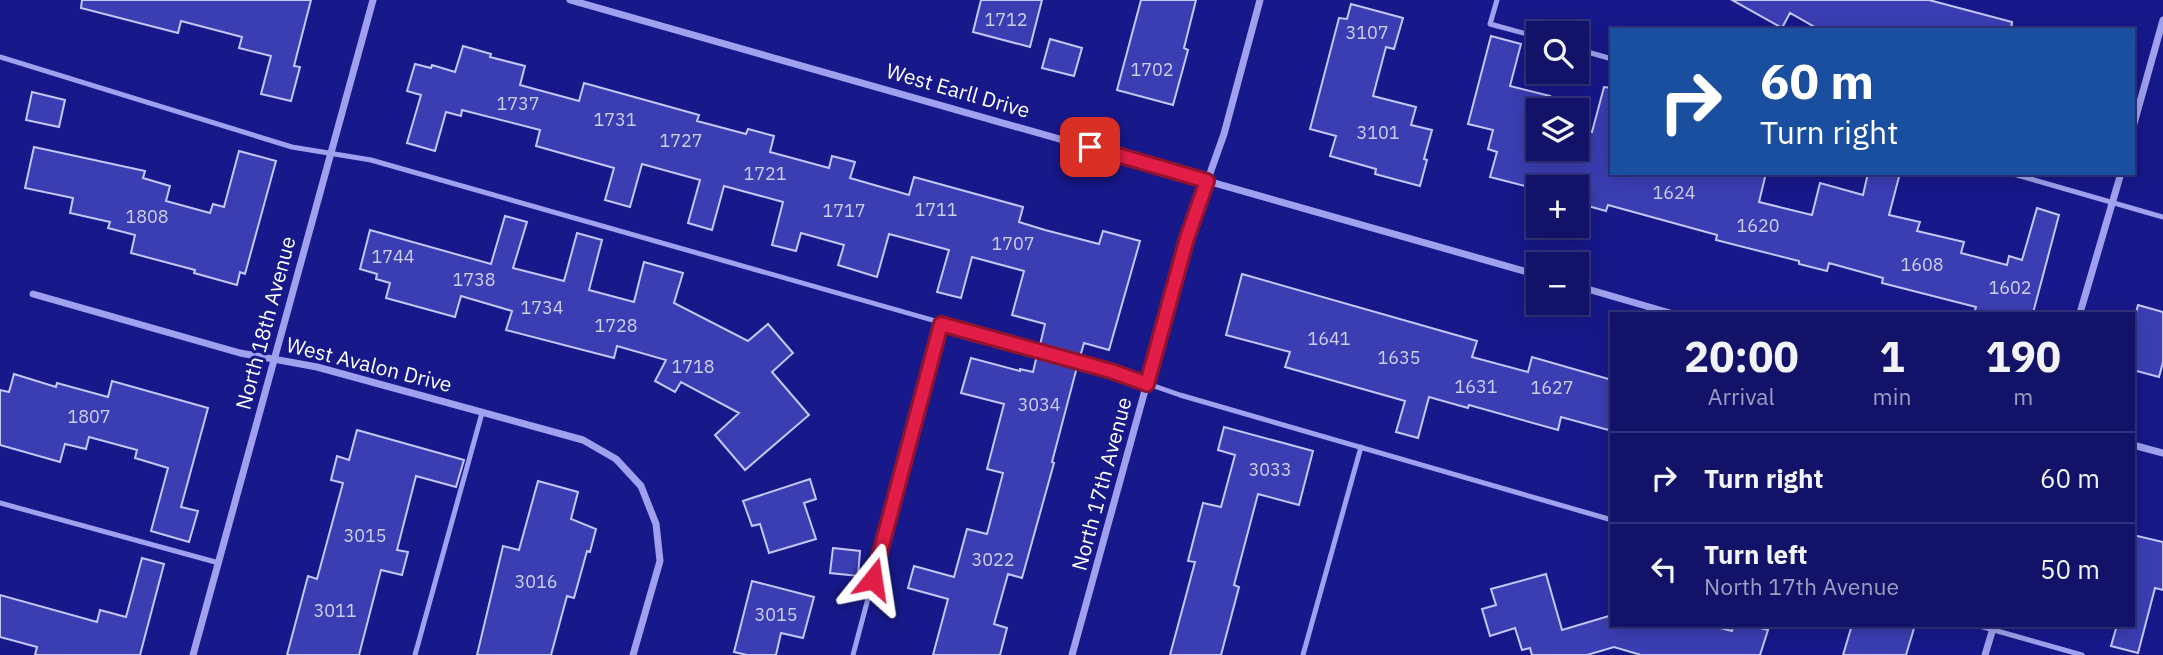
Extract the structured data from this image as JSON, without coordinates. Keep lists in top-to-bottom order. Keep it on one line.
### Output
{"streets":{"street":["West Earll Drive","North 18th Avenue","West Avalon Drive","North 17th Avenue"]},"crossings":[["West Earll Drive","North 17th Avenue"],["North 18th Avenue","West Avalon Drive"]],"house_numbers":["1712","3107","1702","1737","1731","3101","1727","1721","1624","1711","1717","1808","1620","1707","1744","1608","1738","1602","1734","1728","1641","1635","1718","1631","1627","3034","1807","3033","3015","3022","3016","3011","3015"],"page":{"map_buttons":["+","−"],"turn":["60 m","Turn right"],"eta":["20:00","Arrival","1","min","190","m"],"list":[{"name":"Turn right","value":"60 m"},{"name":"Turn left","note":"North 17th Avenue","value":"50 m"}]}}
